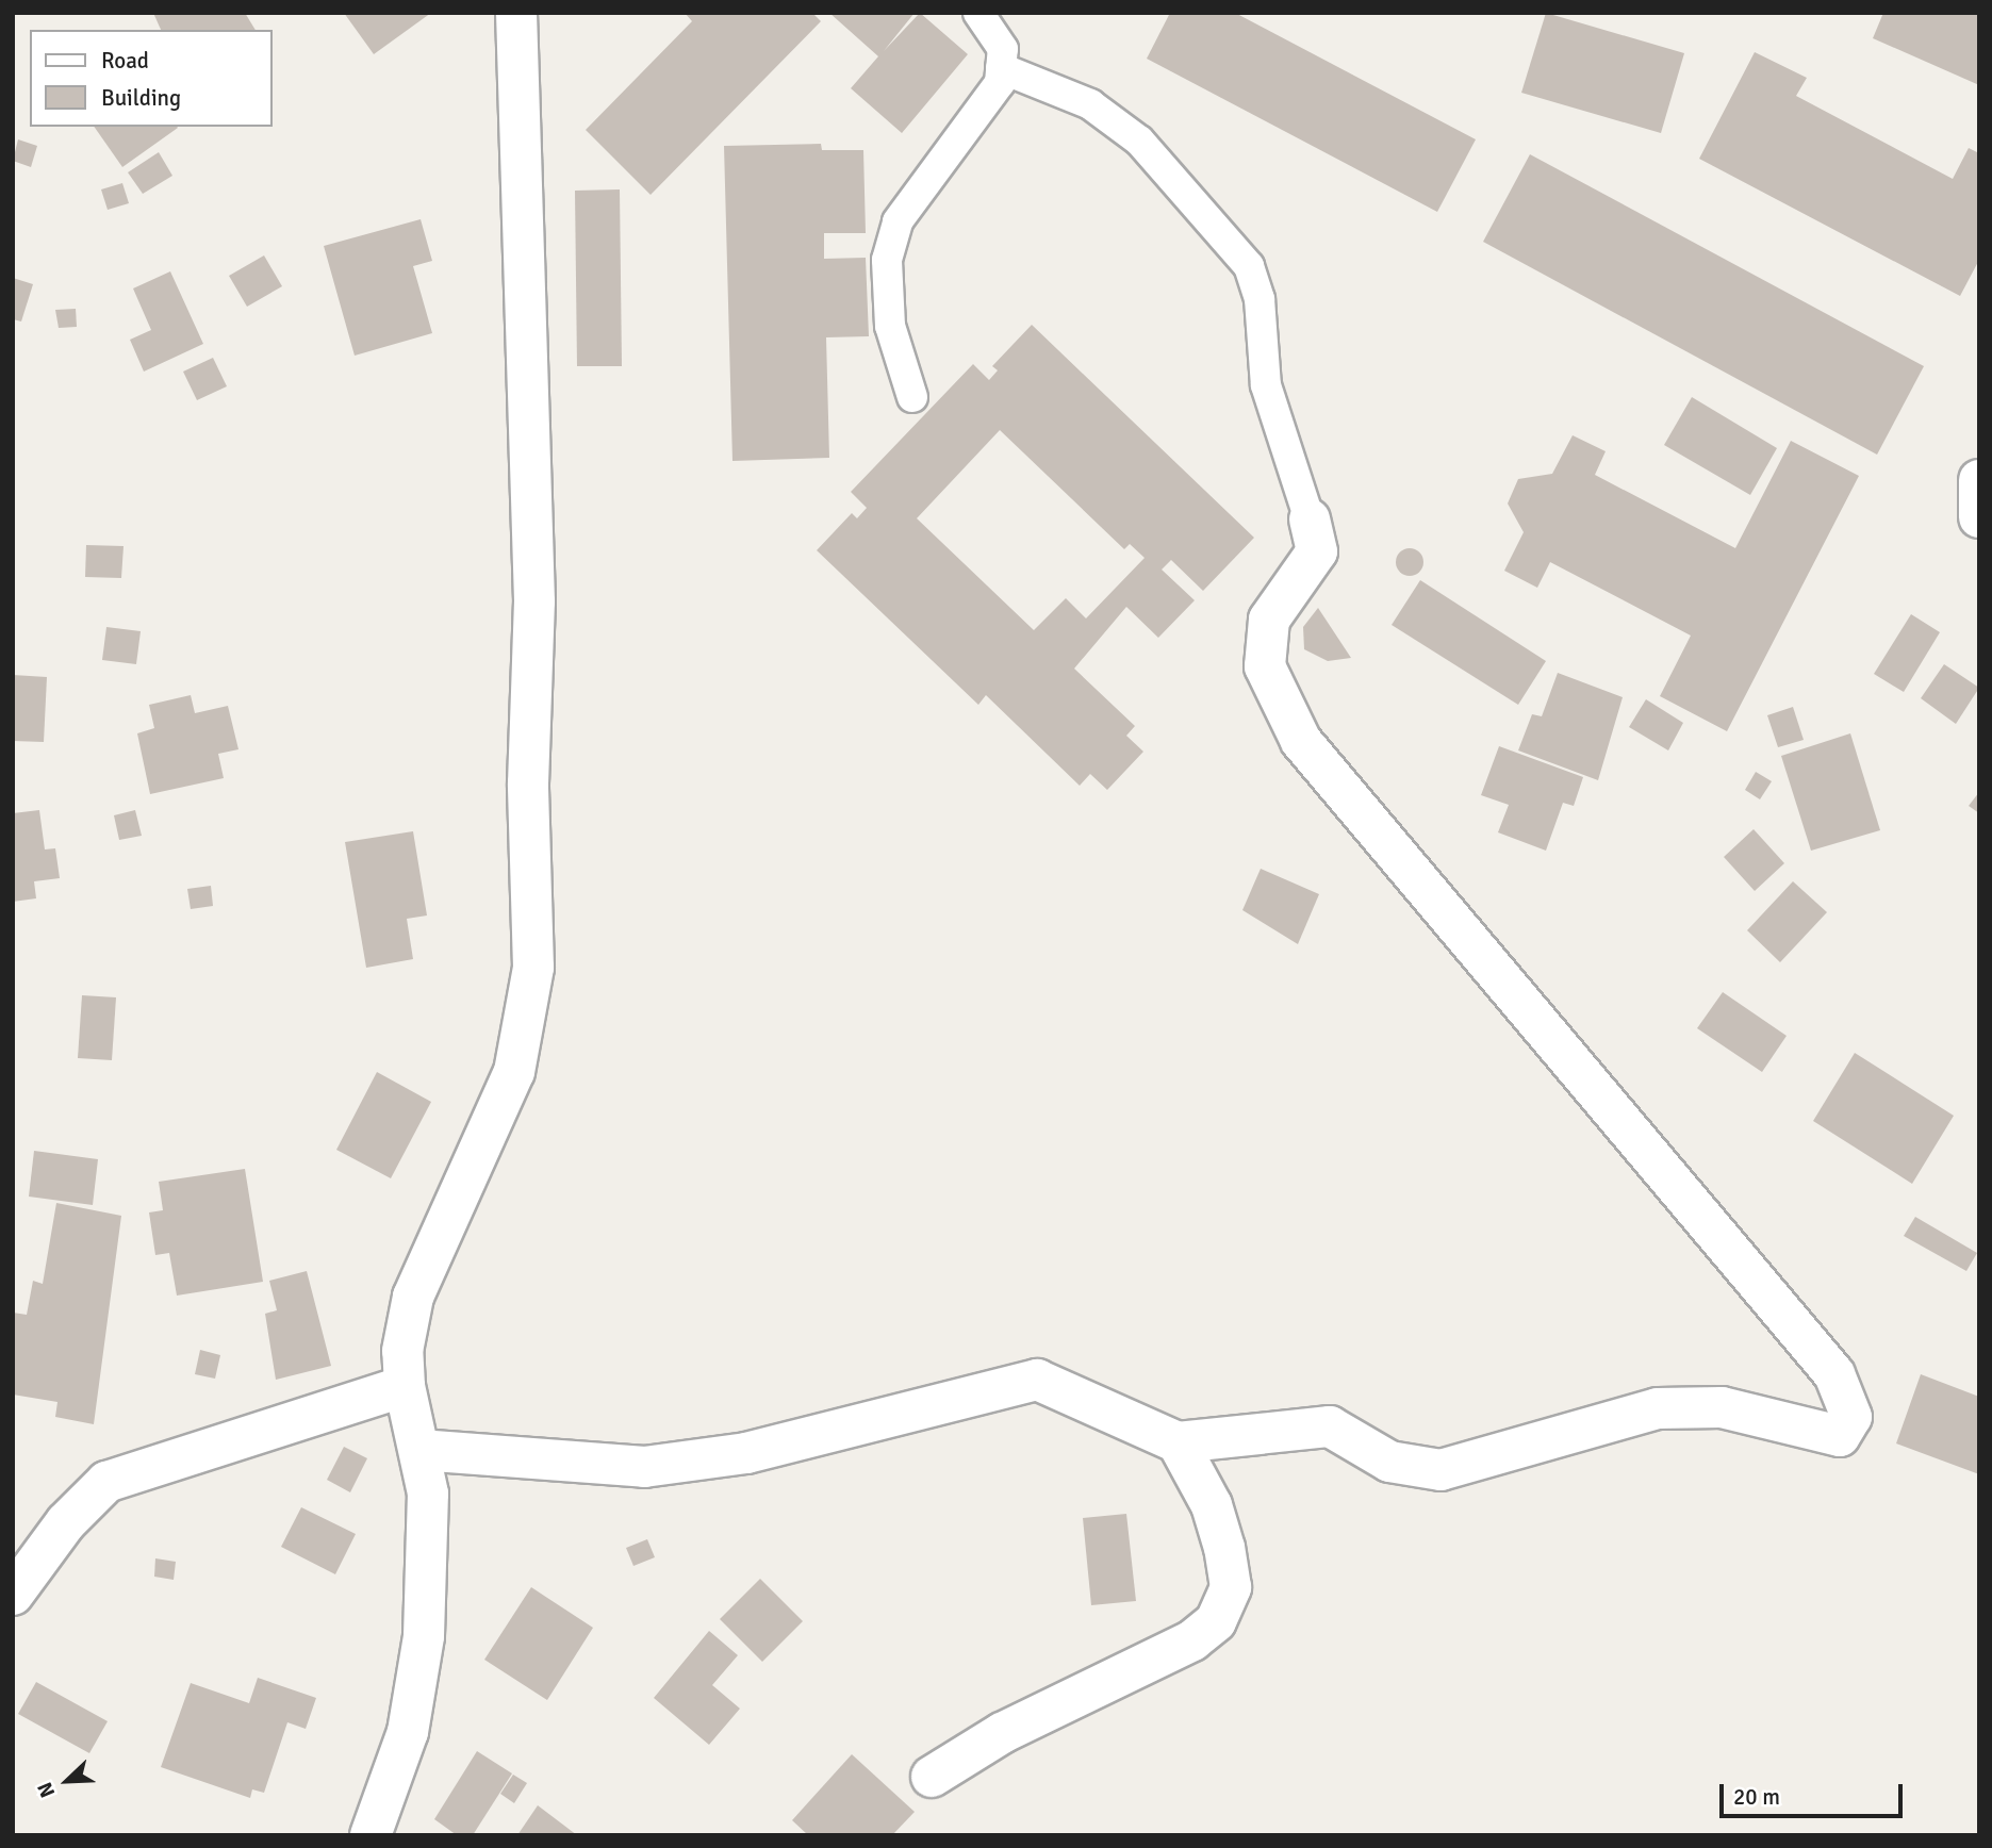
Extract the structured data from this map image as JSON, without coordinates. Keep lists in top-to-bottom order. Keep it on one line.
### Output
{"legend":["Road","Building"],"scale_bar":"20 m","north":"bottom left"}
